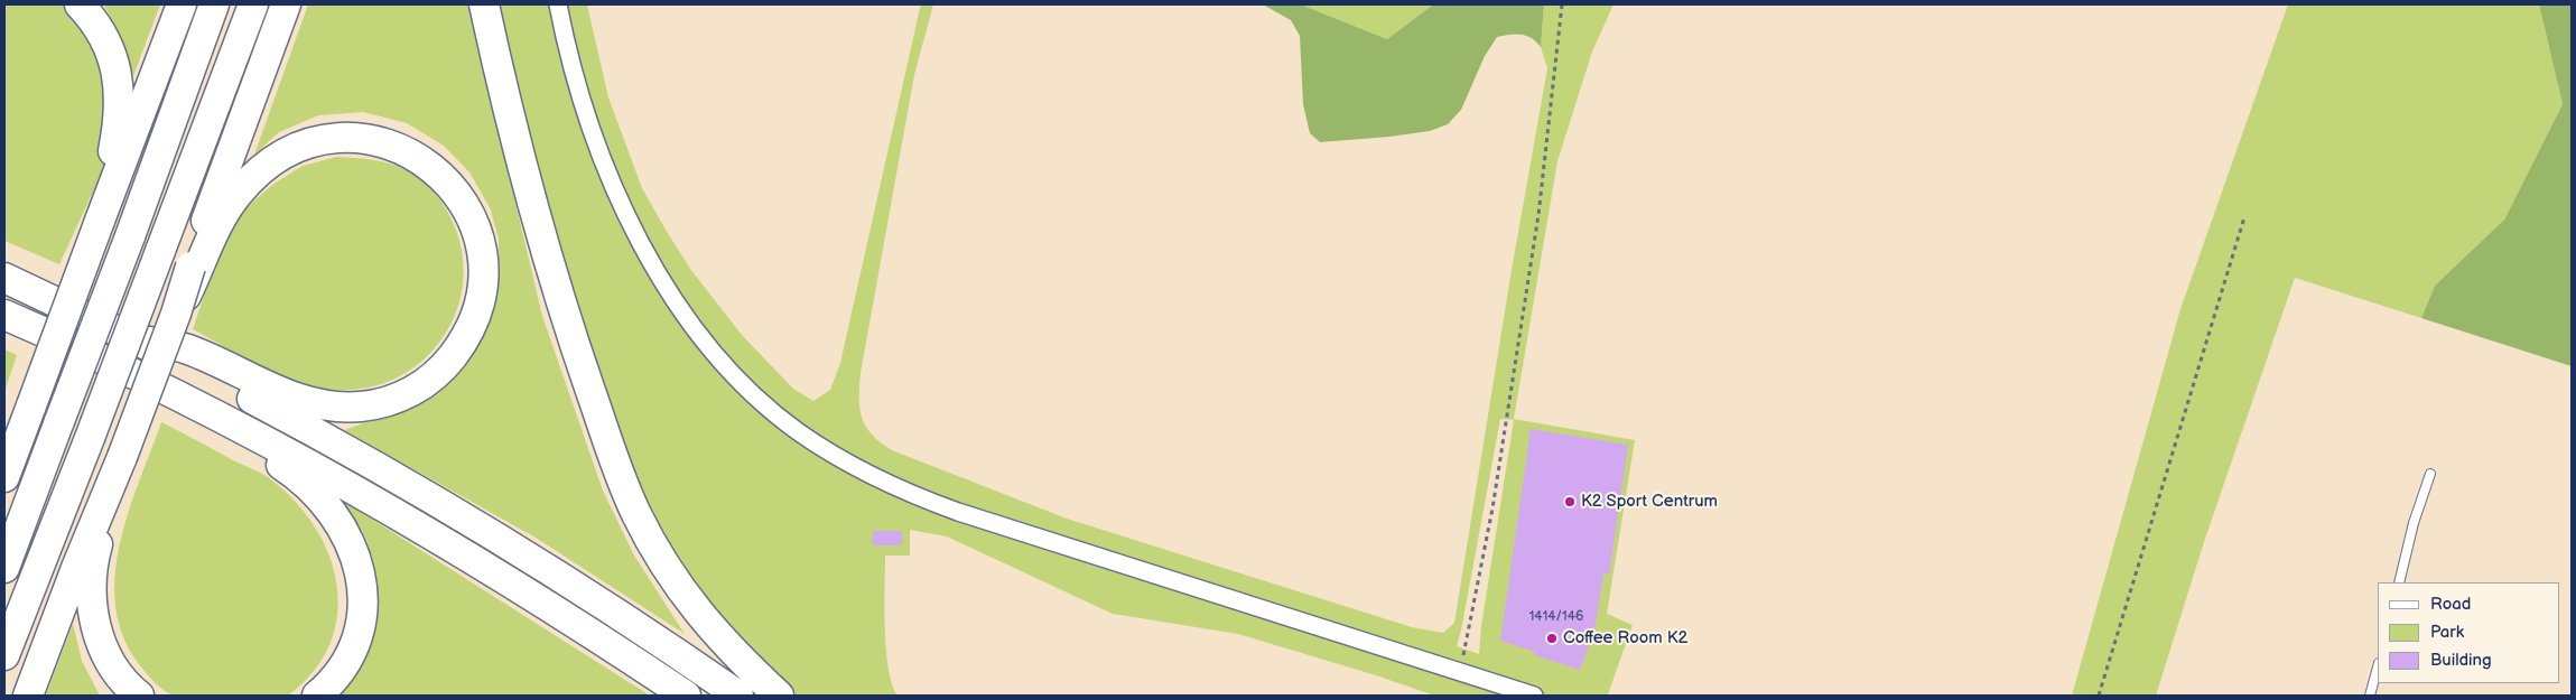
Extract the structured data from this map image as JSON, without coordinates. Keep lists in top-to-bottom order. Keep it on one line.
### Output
{"places":["K2 Sport Centrum","Coffee Room K2"],"house_numbers":["1414/146"],"legend":["Road","Park","Building"]}
